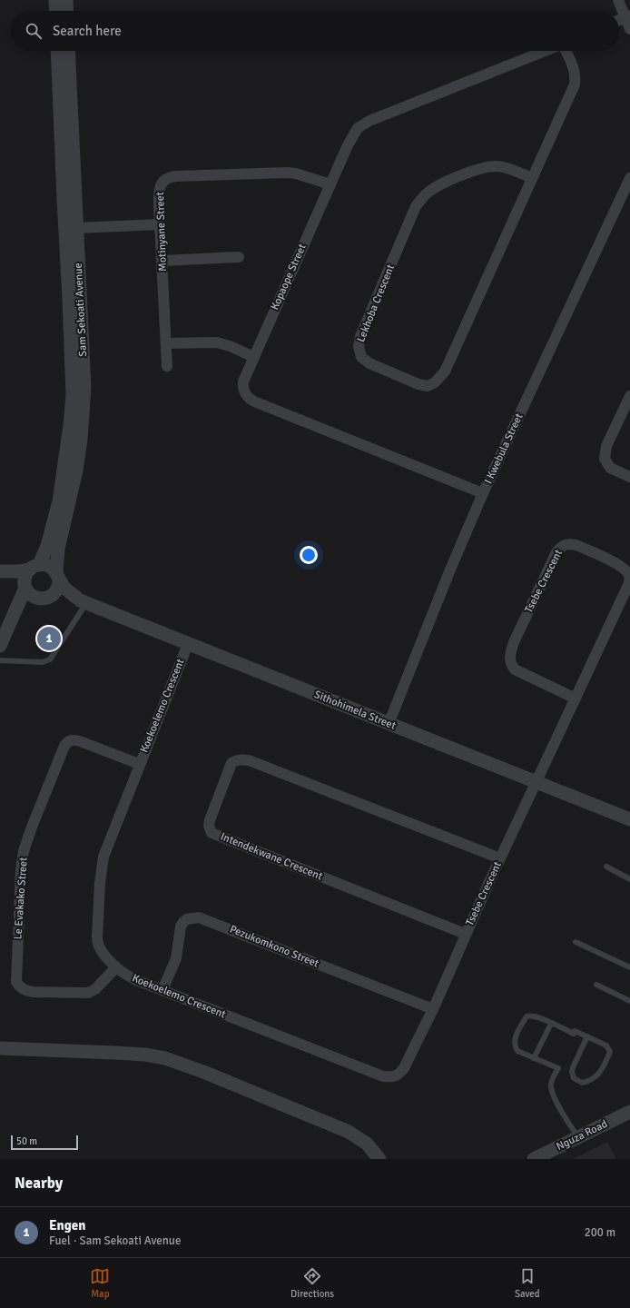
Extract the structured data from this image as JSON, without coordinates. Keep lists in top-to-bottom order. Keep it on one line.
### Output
{"streets":{"street":["Motinyane Street","Kopaope Street","Lekhoba Crescent","Sam Sekoati Avenue","I Kwebula Street","Tsebe Crescent","Koekoelemo Crescent","Sithohimela Street","Intendekwane Crescent","Le Evakako Street","Pezukomkono Street","Nguza Road"]},"crossings":[["Motinyane Street","Kopaope Street"],["Kopaope Street","I Kwebula Street"],["Sam Sekoati Avenue","Sithohimela Street"],["I Kwebula Street","Sithohimela Street"],["Tsebe Crescent","Koekoelemo Crescent"],["Tsebe Crescent","Sithohimela Street"],["Tsebe Crescent","Intendekwane Crescent"],["Tsebe Crescent","Pezukomkono Street"],["Koekoelemo Crescent","Sithohimela Street"],["Koekoelemo Crescent","Le Evakako Street"],["Koekoelemo Crescent","Pezukomkono Street"]],"scale_bar":"50 m","page":{"search":"Search here","pins":"1","scale":"50 m","heading":"Nearby","list":[{"mark":"1","name":"Engen","note":"Fuel · Sam Sekoati Avenue","value":"200 m"}],"nav":["Map","Directions","Saved"]}}
